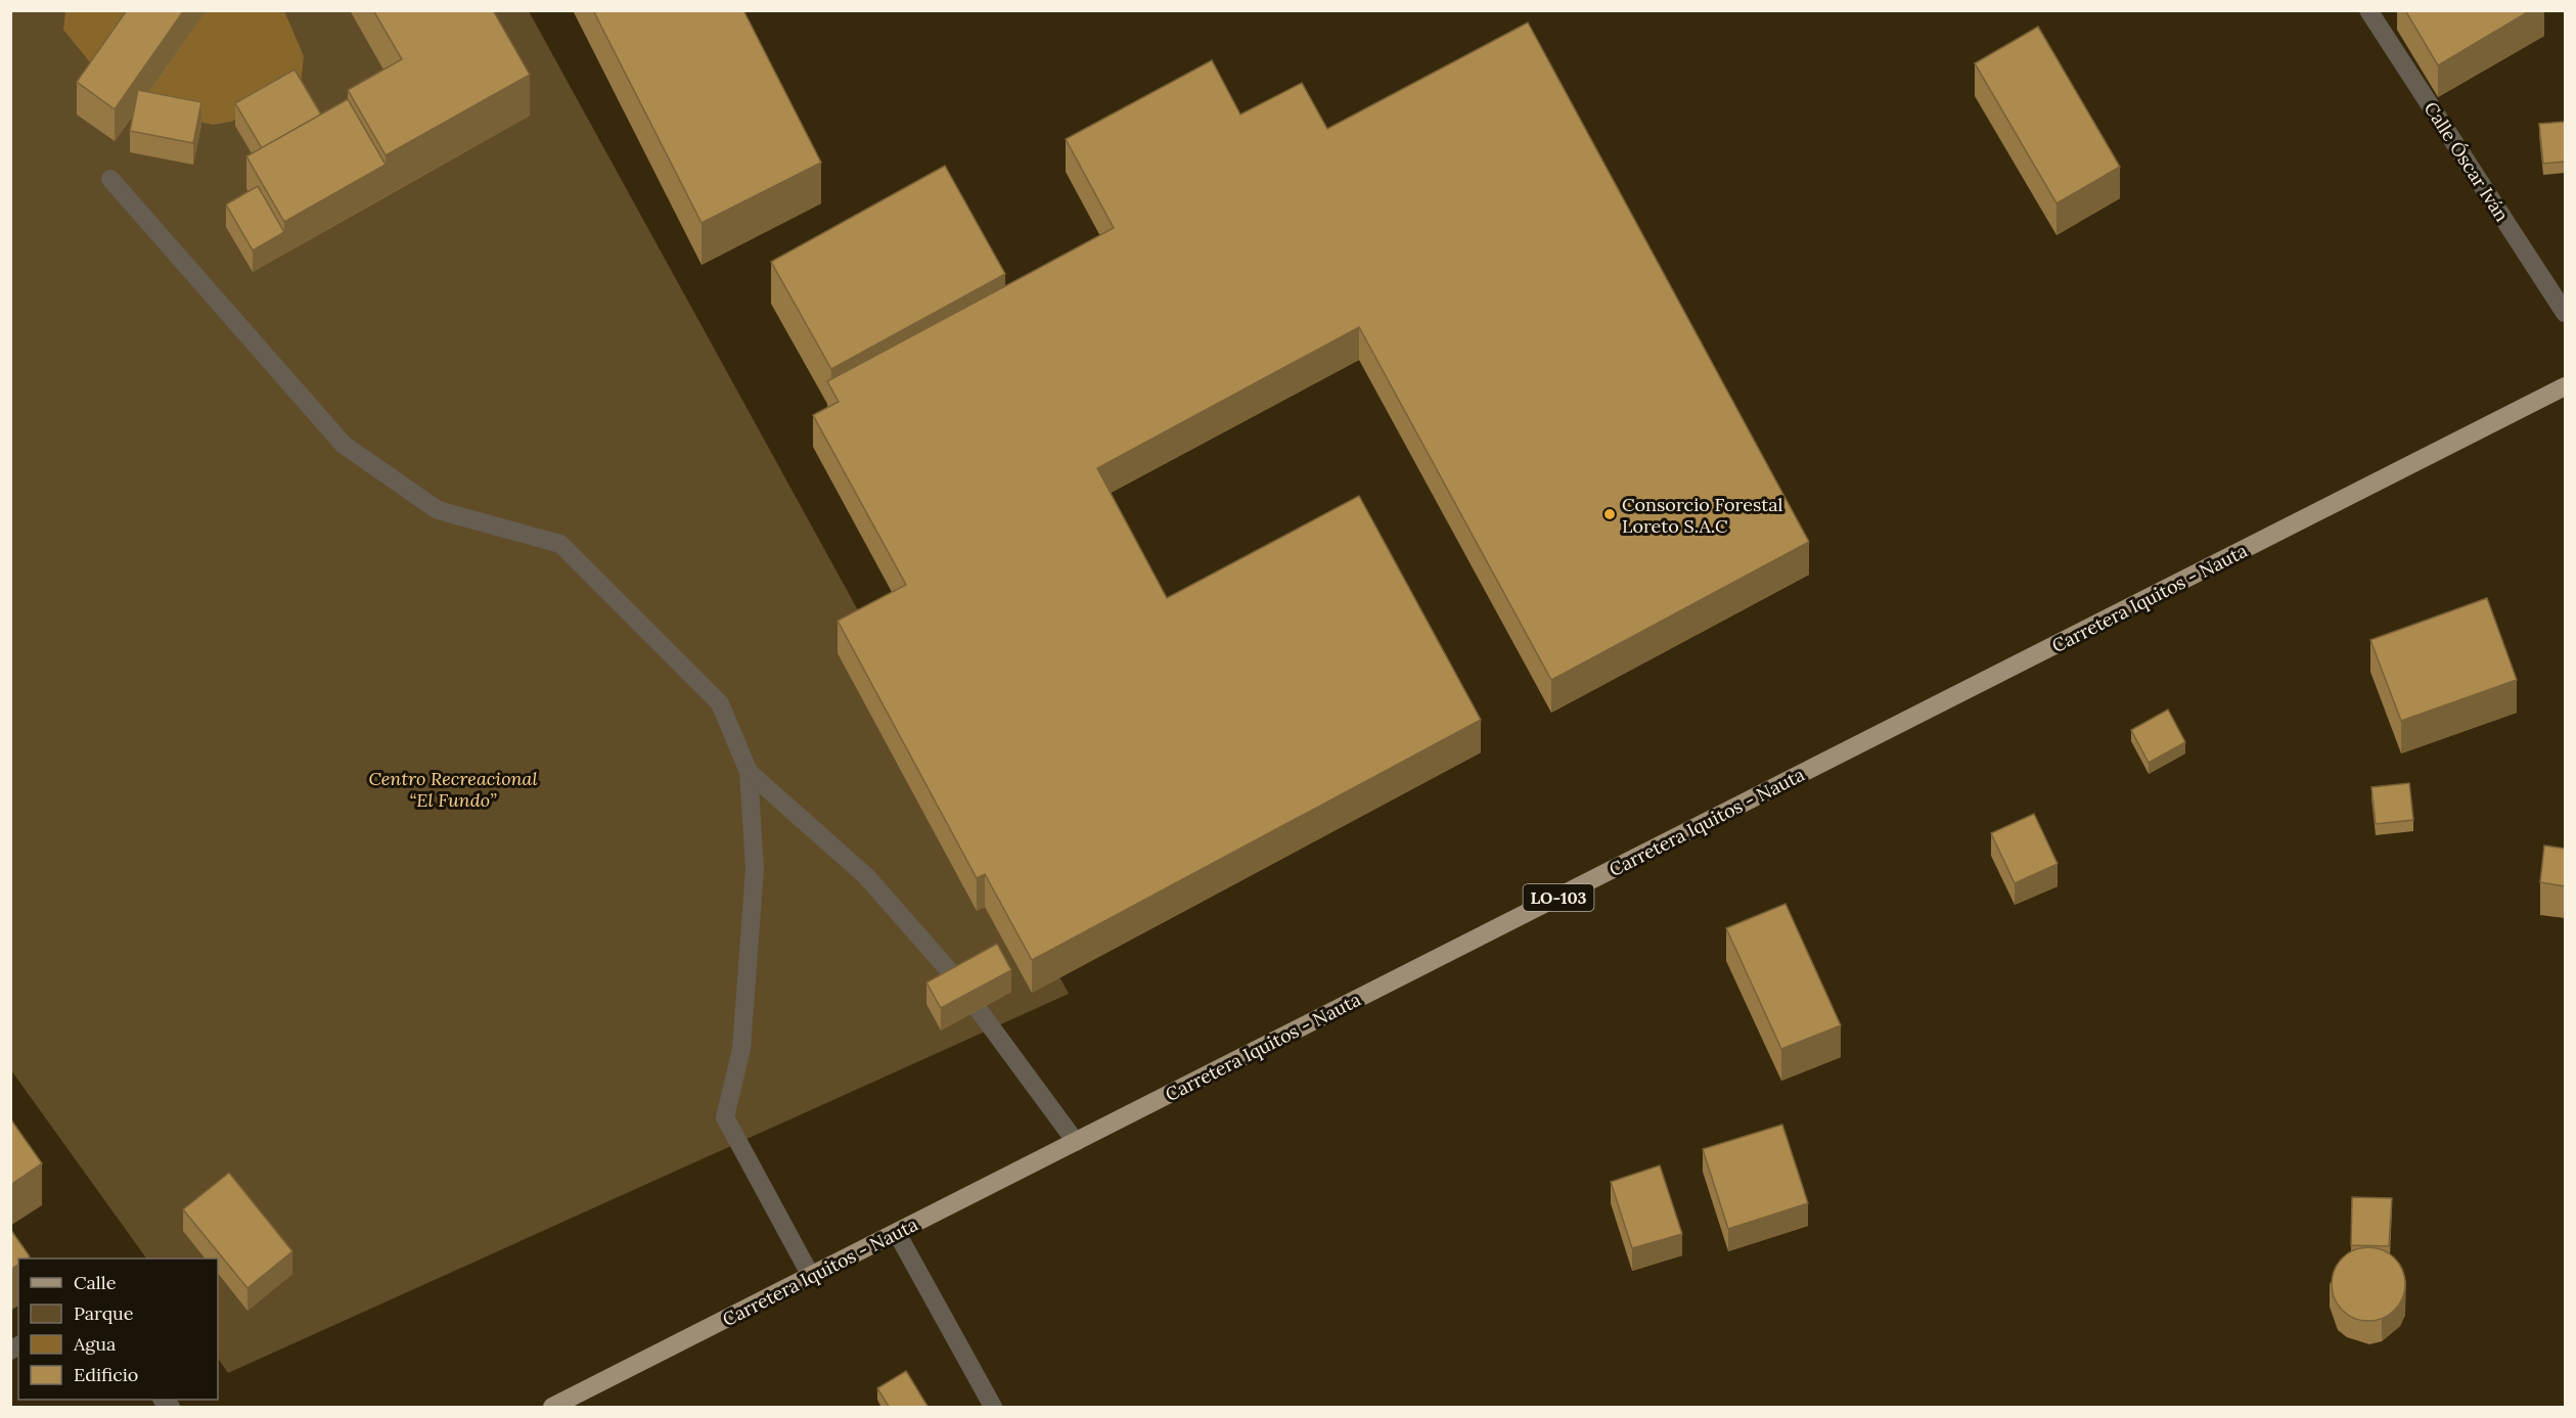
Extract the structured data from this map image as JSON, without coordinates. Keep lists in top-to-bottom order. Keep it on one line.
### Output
{"streets":{"main road":["Carretera Iquitos - Nauta","LO-103"],"street":["Calle Óscar Iván"]},"parks":["Centro Recreacional “El Fundo”"],"places":["Consorcio Forestal Loreto S.A.C"],"legend":["Calle","Parque","Agua","Edificio"]}
